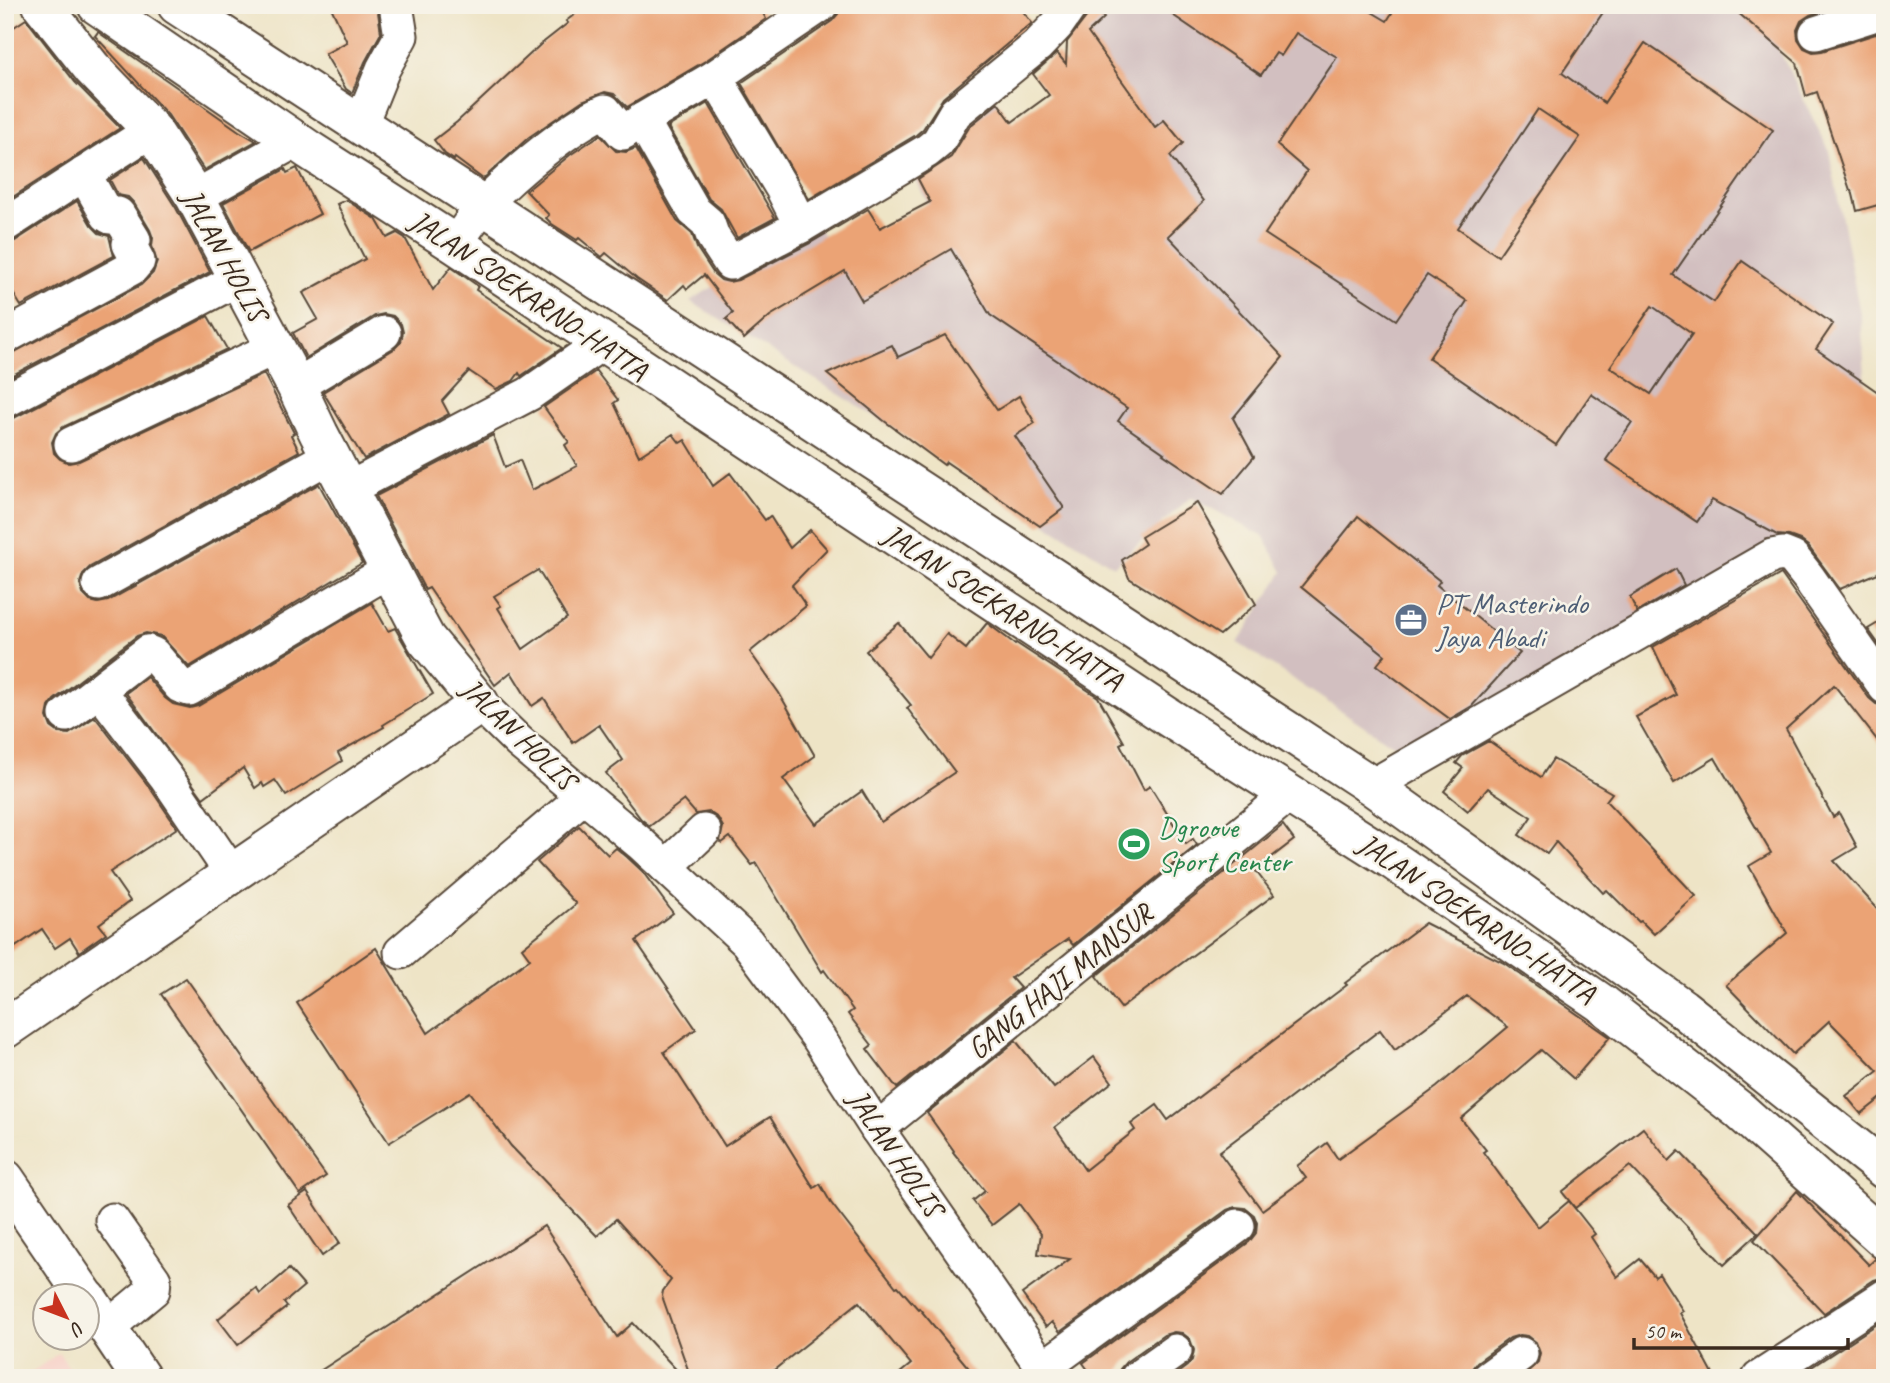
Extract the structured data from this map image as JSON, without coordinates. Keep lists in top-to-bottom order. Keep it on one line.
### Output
{"streets":{"main road":["JALAN HOLIS","JALAN SOEKARNO-HATTA"],"street":["GANG HAJI MANSUR"]},"crossings":[["JALAN HOLIS","GANG HAJI MANSUR"],["JALAN SOEKARNO-HATTA","GANG HAJI MANSUR"]],"places":{"office":["PT Masterindo Jaya Abadi"],"sports":["Dgroove Sport Center"]},"scale_bar":"50 m","north":"bottom right"}
